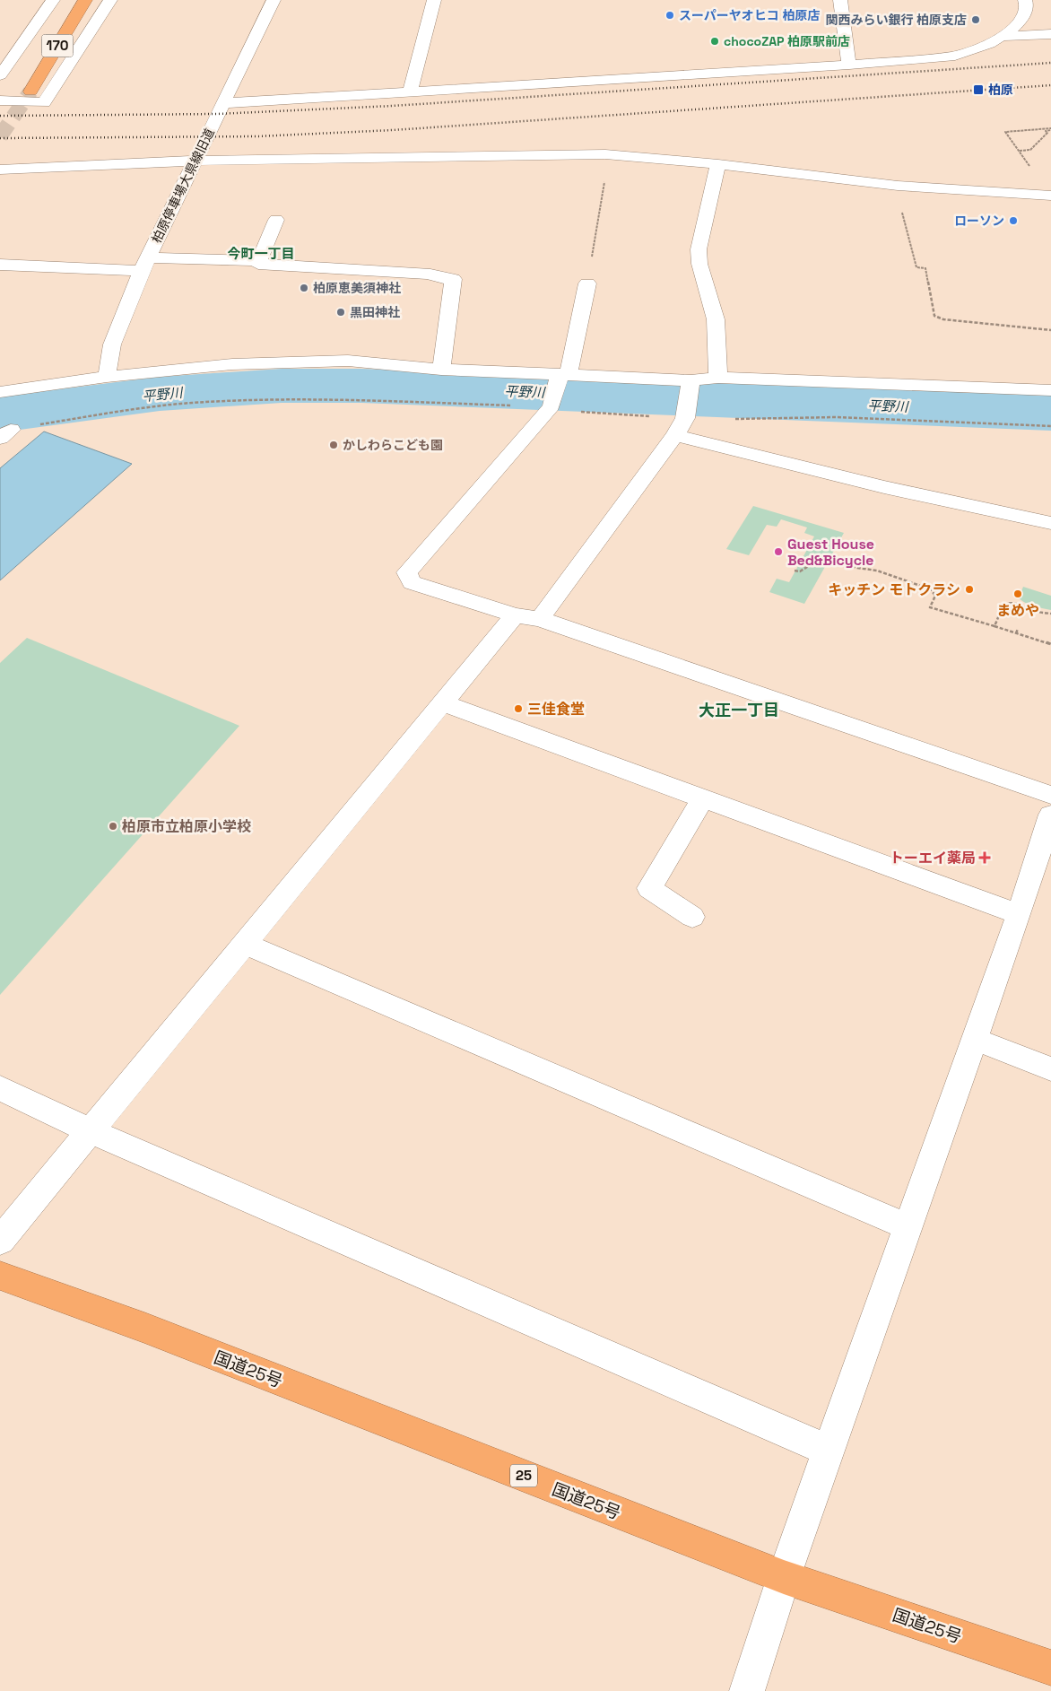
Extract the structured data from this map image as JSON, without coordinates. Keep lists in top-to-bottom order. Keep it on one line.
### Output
{"streets":{"highway":["170","国道25号","25"],"street":["柏原停車場大県線旧道"]},"districts":["今町一丁目","大正一丁目"],"water":["平野川"],"places":{"other":["スーパーヤオヒコ 柏原店","関西みらい銀行 柏原支店","chocoZAP 柏原駅前店","ローソン","柏原恵美須神社","黒田神社","かしわらこども園","Guest House Bed&Bicycle","キッチン モトクラシ","まめや","三佳食堂","柏原市立柏原小学校"],"transit":["柏原"],"health":["トーエイ薬局"]}}
